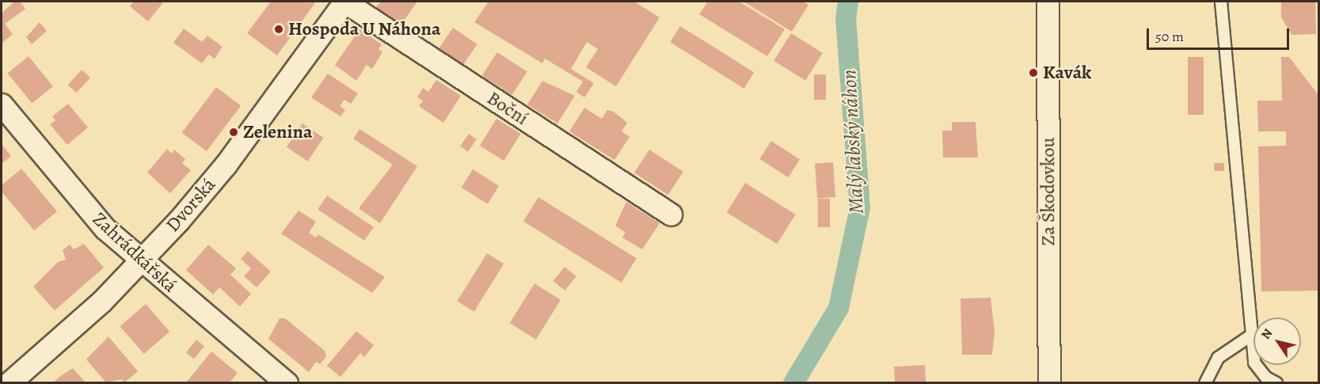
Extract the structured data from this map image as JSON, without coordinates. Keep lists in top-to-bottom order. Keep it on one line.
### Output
{"streets":{"street":["Boční","Za Škodovkou","Dvorská","Zahrádkářská"]},"crossings":[["Boční","Dvorská"],["Dvorská","Zahrádkářská"]],"water":["Malý labský náhon"],"places":["Hospoda U Náhona","Kavák","Zelenina"],"scale_bar":"50 m","north":"top left"}
